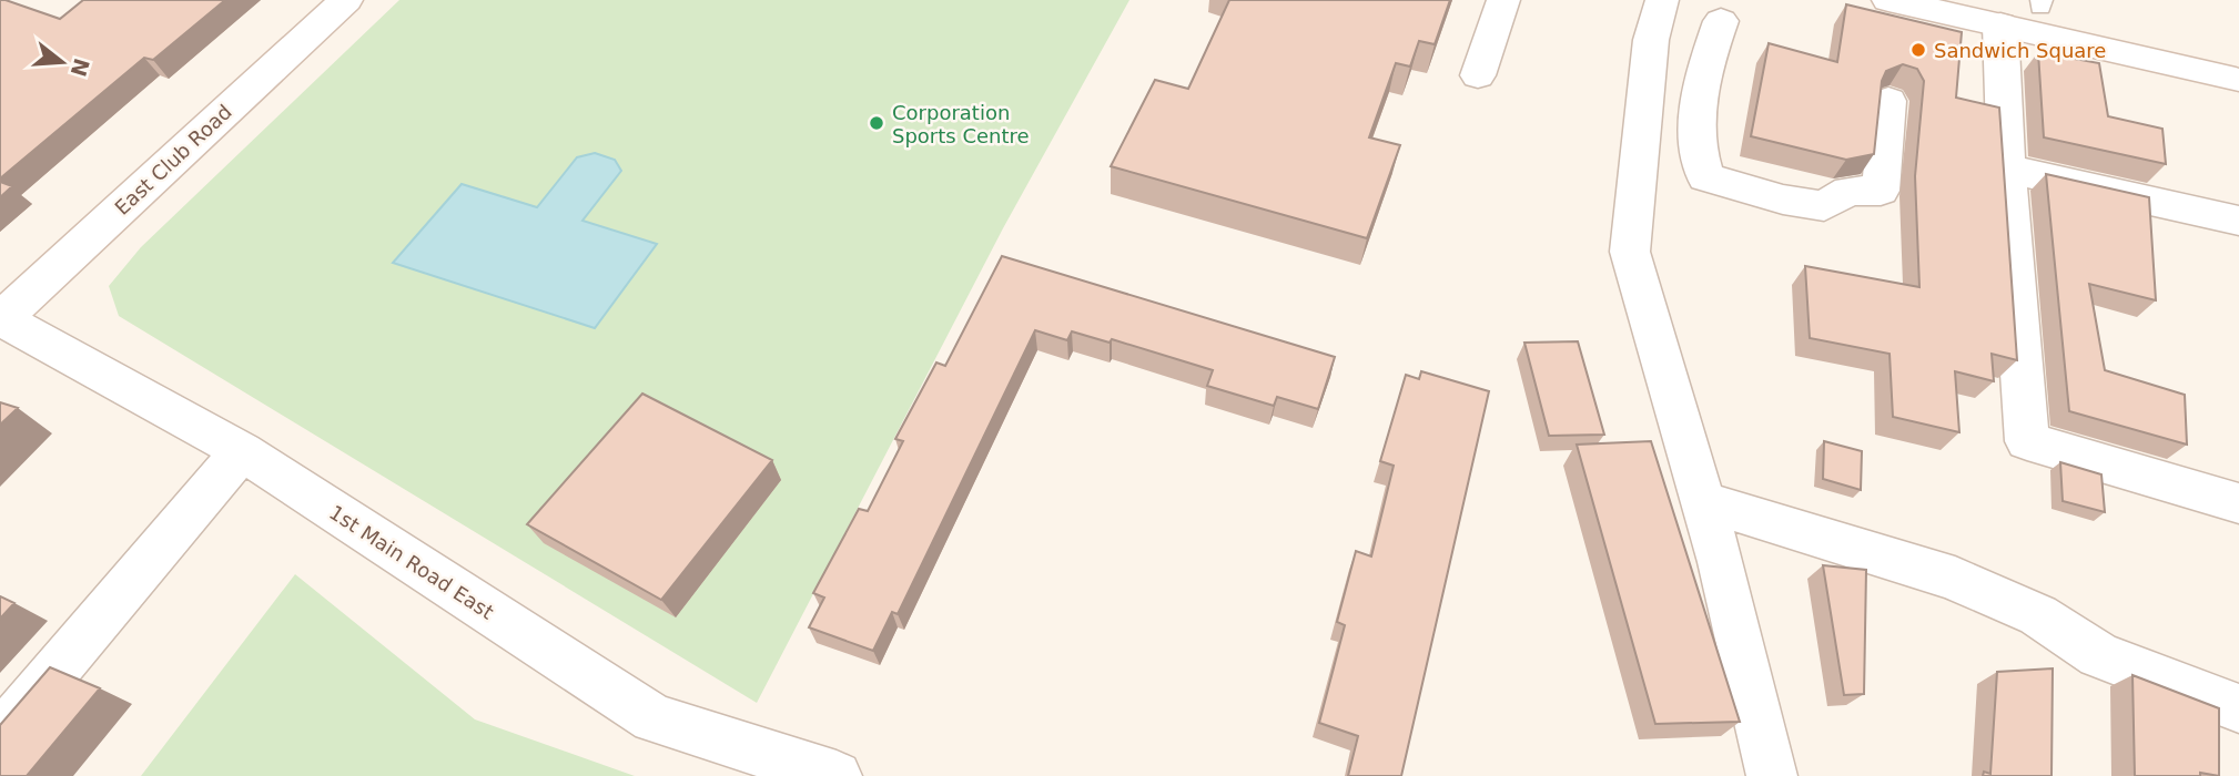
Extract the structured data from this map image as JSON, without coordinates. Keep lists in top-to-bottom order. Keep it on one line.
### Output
{"streets":{"street":["East Club Road","1st Main Road East"]},"crossings":[["East Club Road","1st Main Road East"]],"places":["Sandwich Square","Corporation Sports Centre"],"north":"right"}
